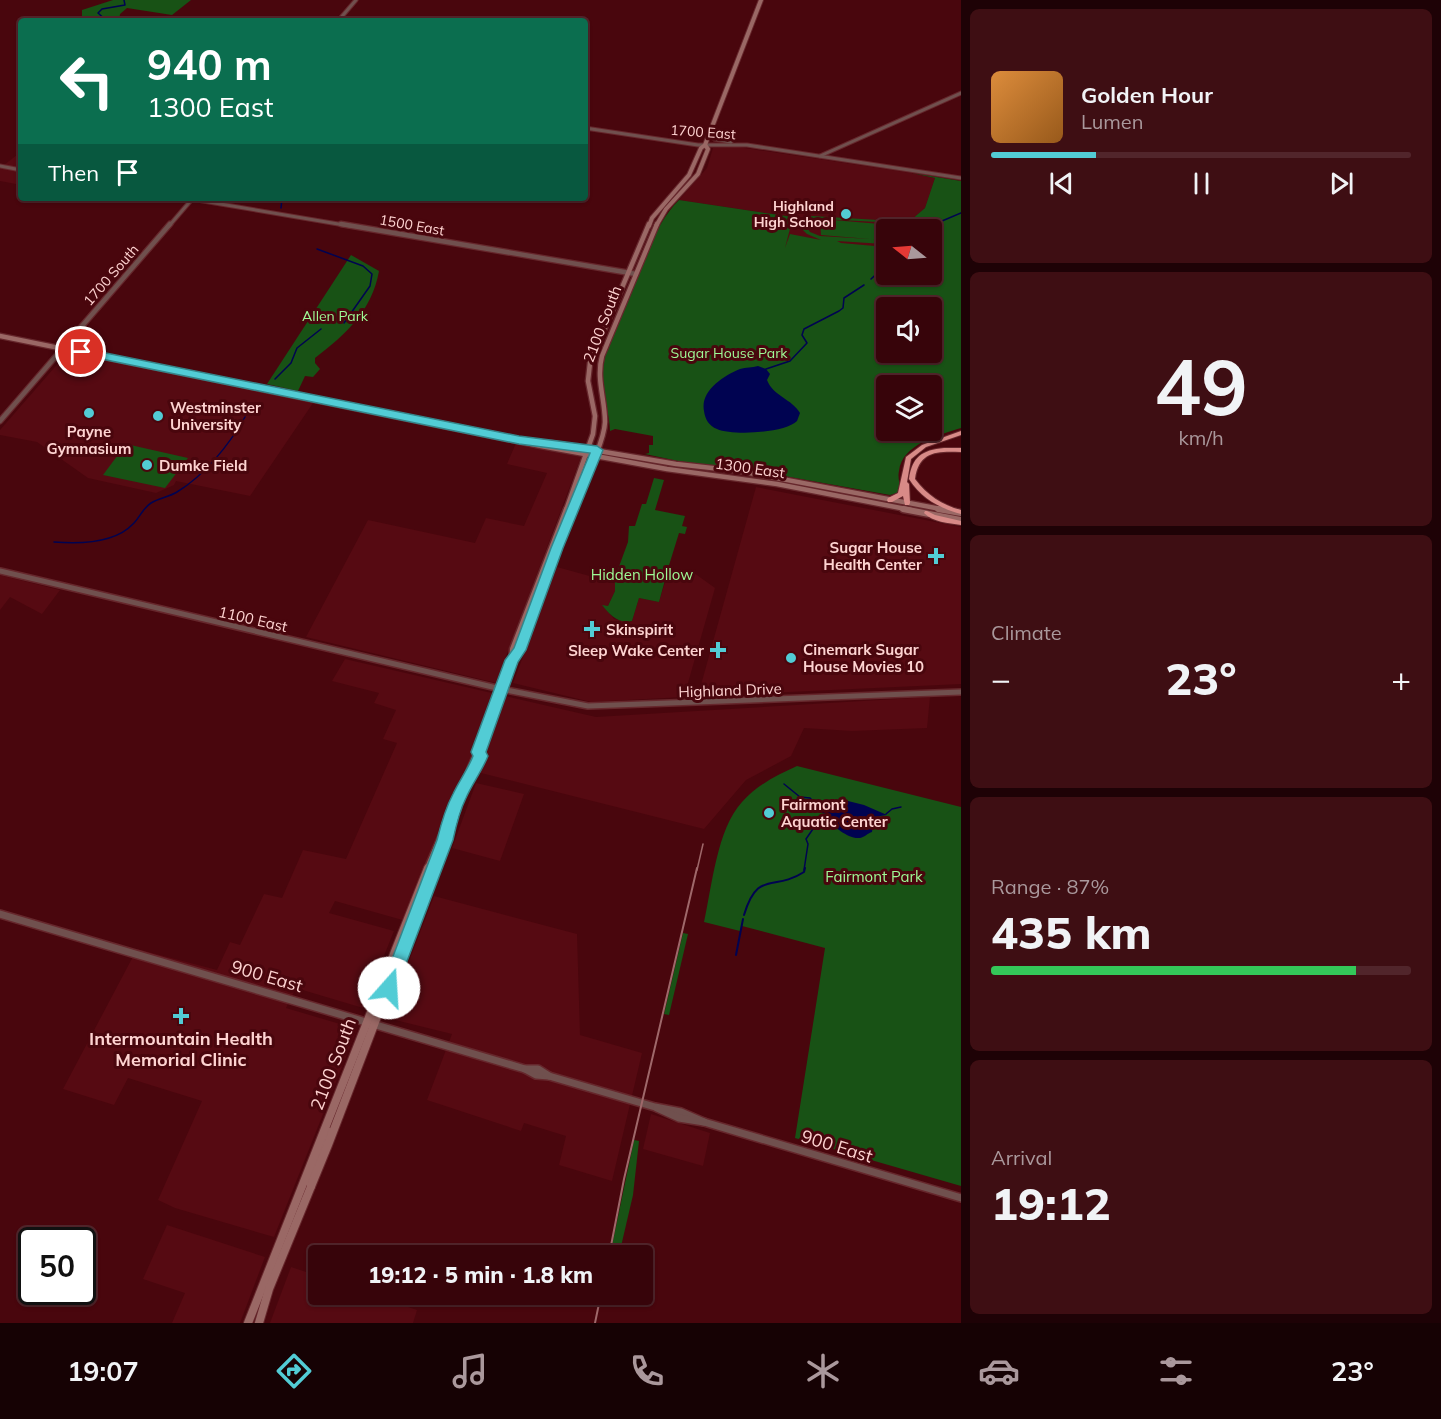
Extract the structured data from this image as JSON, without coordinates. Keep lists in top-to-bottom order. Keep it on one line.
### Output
{"streets":{"main road":["2100 South","1300 East"],"street":["1700 East","1500 East","1700 South","1100 East","Highland Drive","900 East"]},"crossings":[["1700 East","2100 South"],["1500 East","2100 South"],["1700 South","1300 East"],["2100 South","1300 East"],["2100 South","1100 East"],["2100 South","Highland Drive"],["2100 South","900 East"],["1100 East","Highland Drive"]],"parks":["Allen Park","Sugar House Park","Hidden Hollow","Fairmont Park"],"places":{"other":["Highland High School","Payne Gymnasium","Westminster University","Dumke Field","Cinemark Sugar House Movies 10","Fairmont Aquatic Center"],"health":["Sugar House Health Center","Skinspirit","Sleep Wake Center","Intermountain Health Memorial Clinic"]},"north":"left","page":{"turn":["940 m","1300 East"],"song":["Golden Hour","Lumen"],"then":"Then","tile":[["49","km/h"],"Climate",["Range · 87%","435 km"],["Arrival","19:12"]],"heat":["−","23°","+"],"limit":"50","trip":"19:12 · 5 min · 1.8 km","tabs":["19:07","23°"]}}
